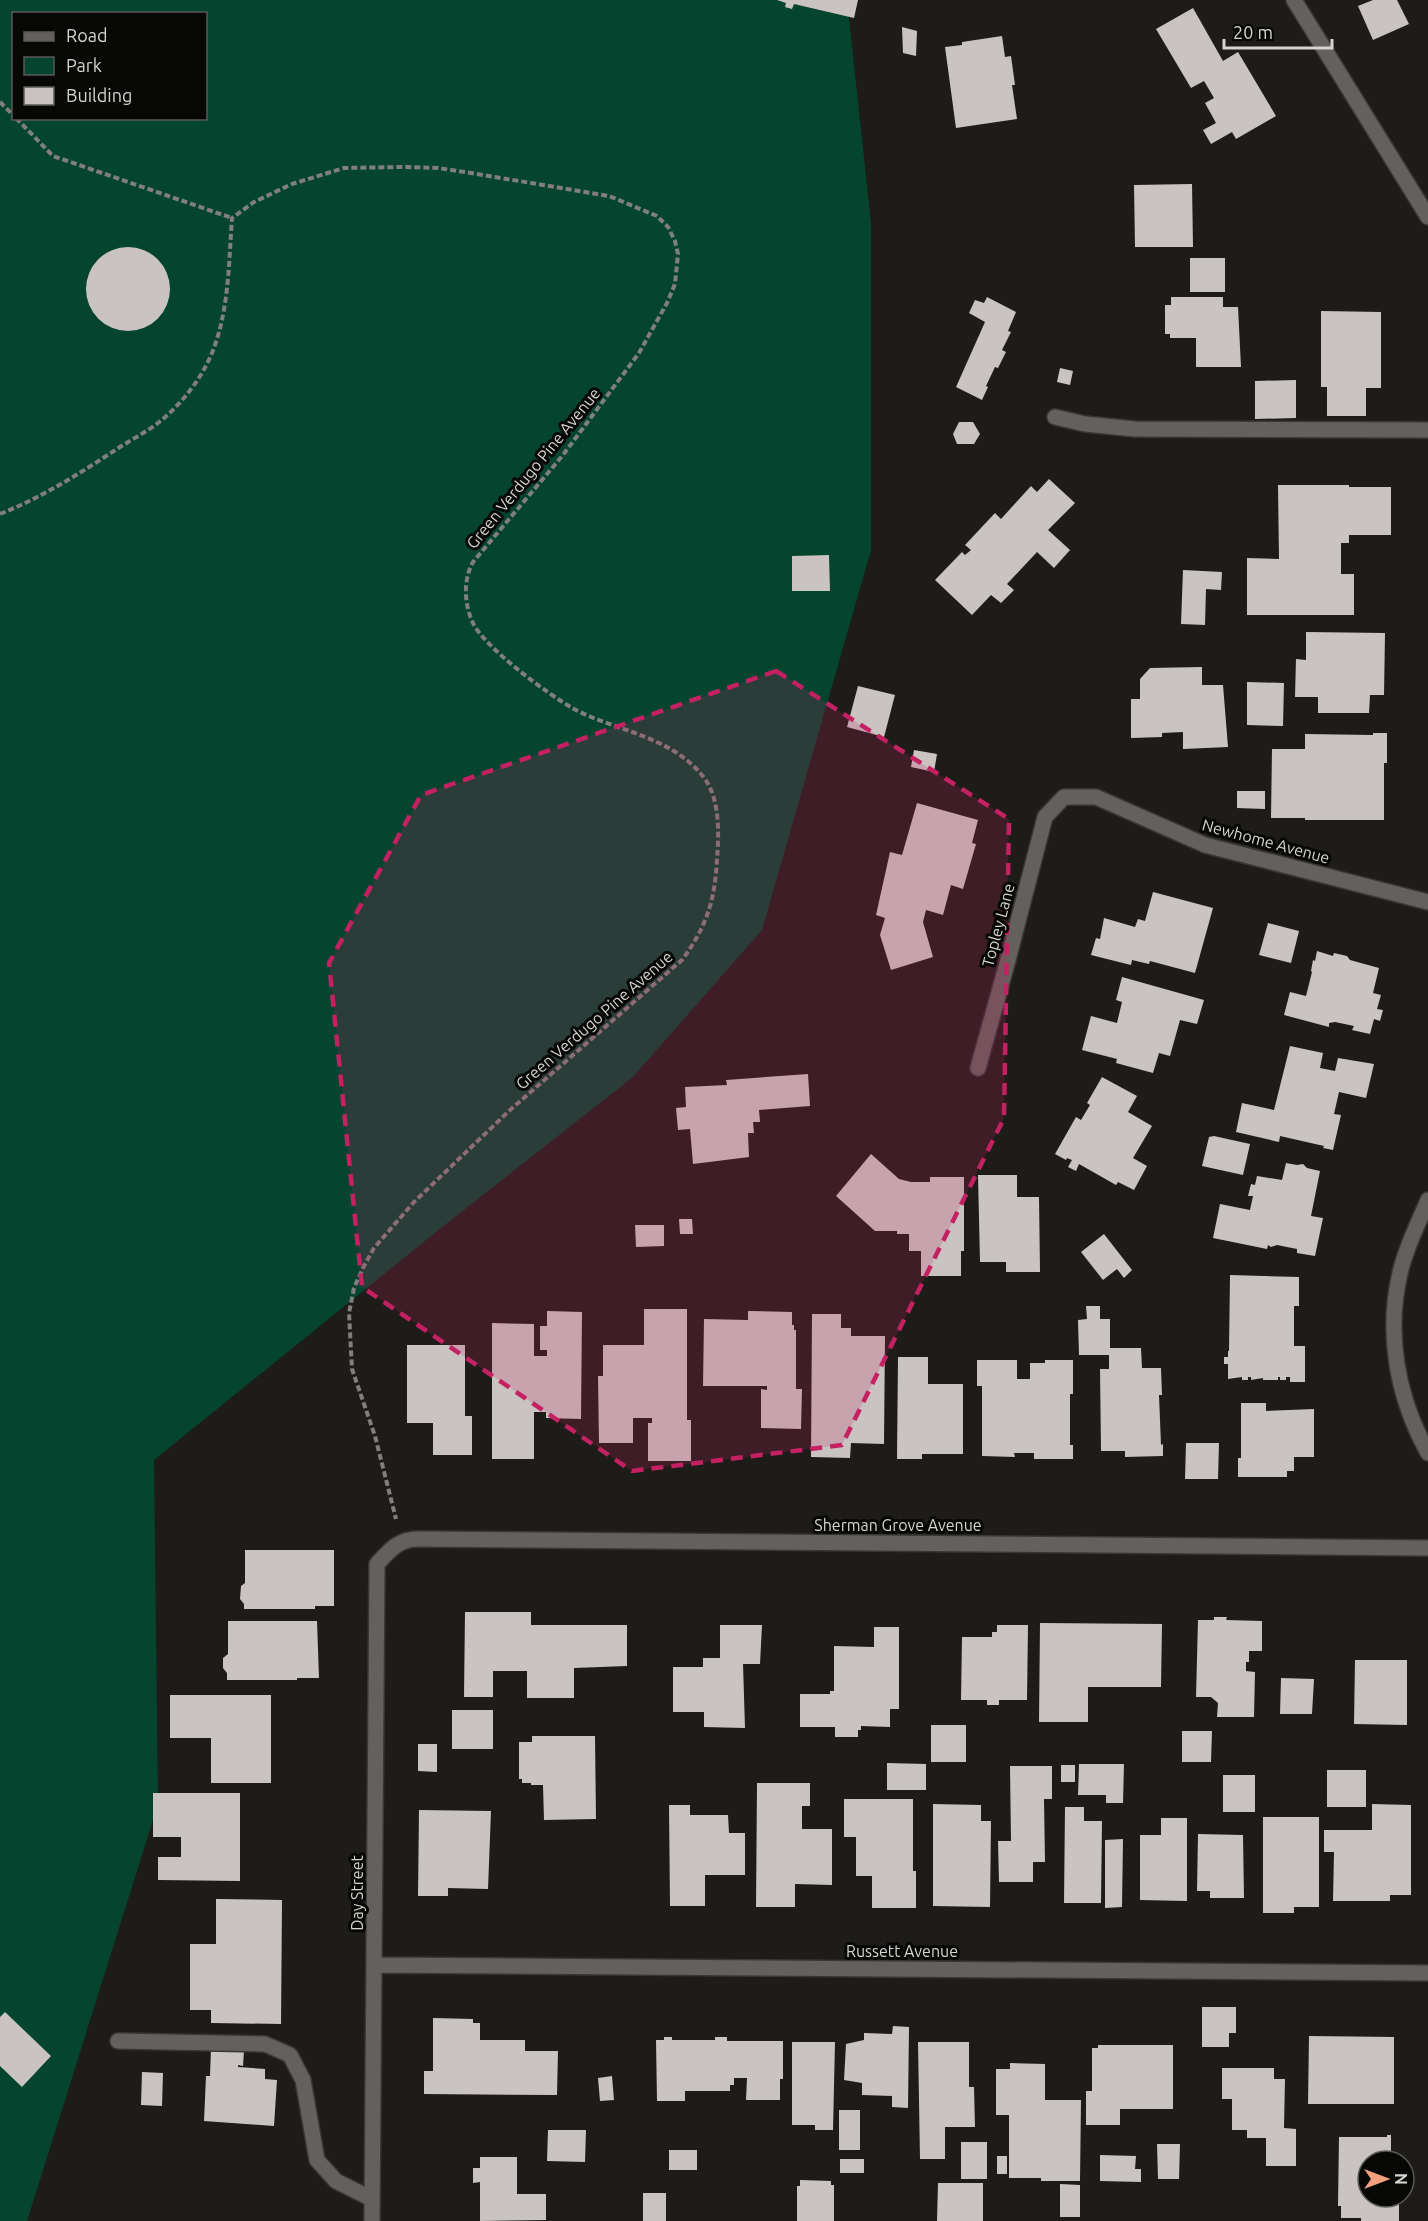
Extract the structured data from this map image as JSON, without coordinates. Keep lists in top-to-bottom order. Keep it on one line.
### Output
{"streets":{"street":["Newhome Avenue","Topley Lane","Sherman Grove Avenue","Day Street","Russett Avenue"],"path":["Green Verdugo Pine Avenue"]},"crossings":[["Newhome Avenue","Topley Lane"],["Sherman Grove Avenue","Day Street"],["Day Street","Russett Avenue"]],"legend":["Road","Park","Building"],"scale_bar":"20 m","north":"right"}
